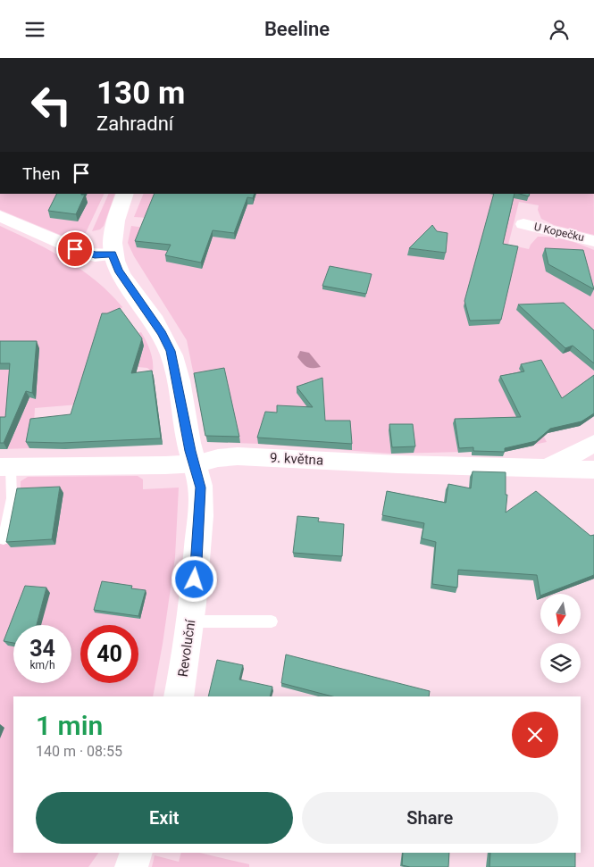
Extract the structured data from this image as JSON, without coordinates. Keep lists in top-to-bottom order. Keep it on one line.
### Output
{"streets":{"street":["U Kopečku","9. května","Revoluční"]},"crossings":[["9. května","Revoluční"]],"north":"bottom","page":{"header":"Beeline","turn":["130 m","Zahradní"],"then":"Then","speed":"34 km/h","limit":"40","heading":["1 min","140 m · 08:55"],"buttons":["Exit","Share"]}}
